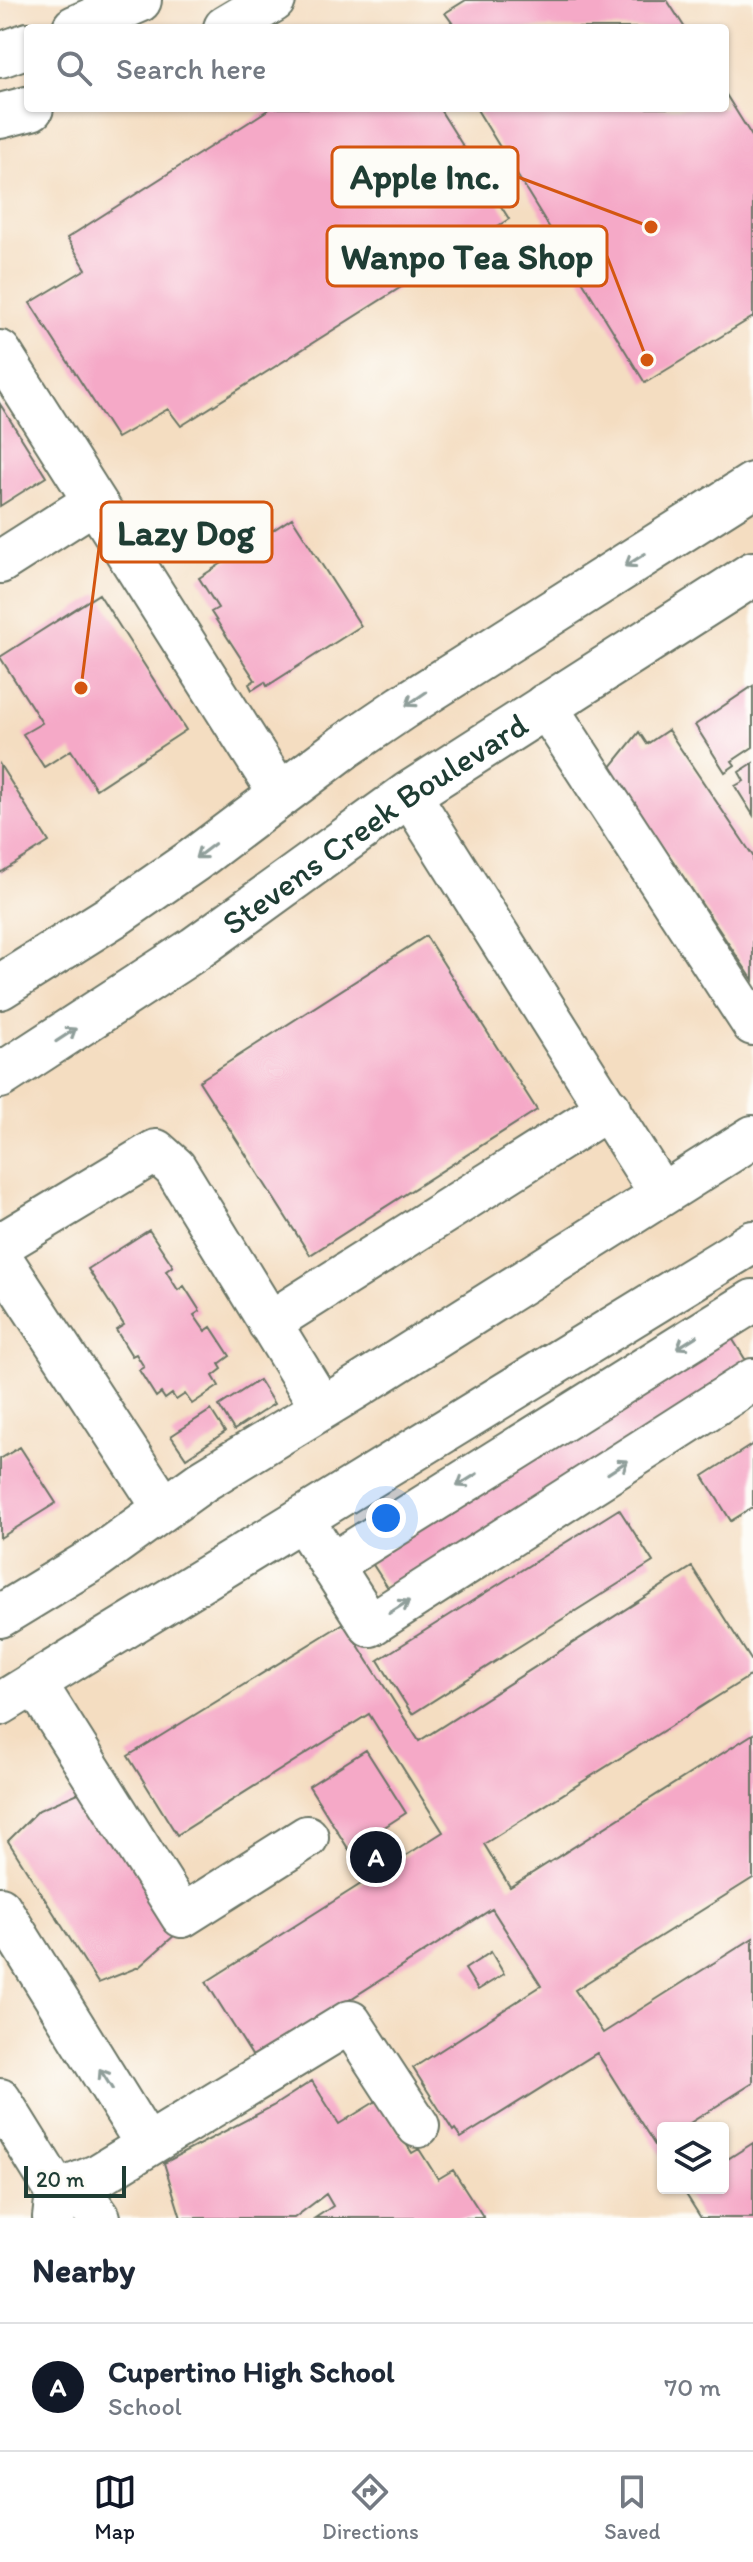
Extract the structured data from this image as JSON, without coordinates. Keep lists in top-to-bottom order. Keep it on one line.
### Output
{"streets":{"main road":["Stevens Creek Boulevard"]},"places":["Apple Inc.","Wanpo Tea Shop","Lazy Dog"],"scale_bar":"20 m","page":{"search":"Search here","pins":"A","scale":"20 m","heading":"Nearby","list":[{"mark":"A","name":"Cupertino High School","note":"School","value":"70 m"}],"nav":["Map","Directions","Saved"]}}
